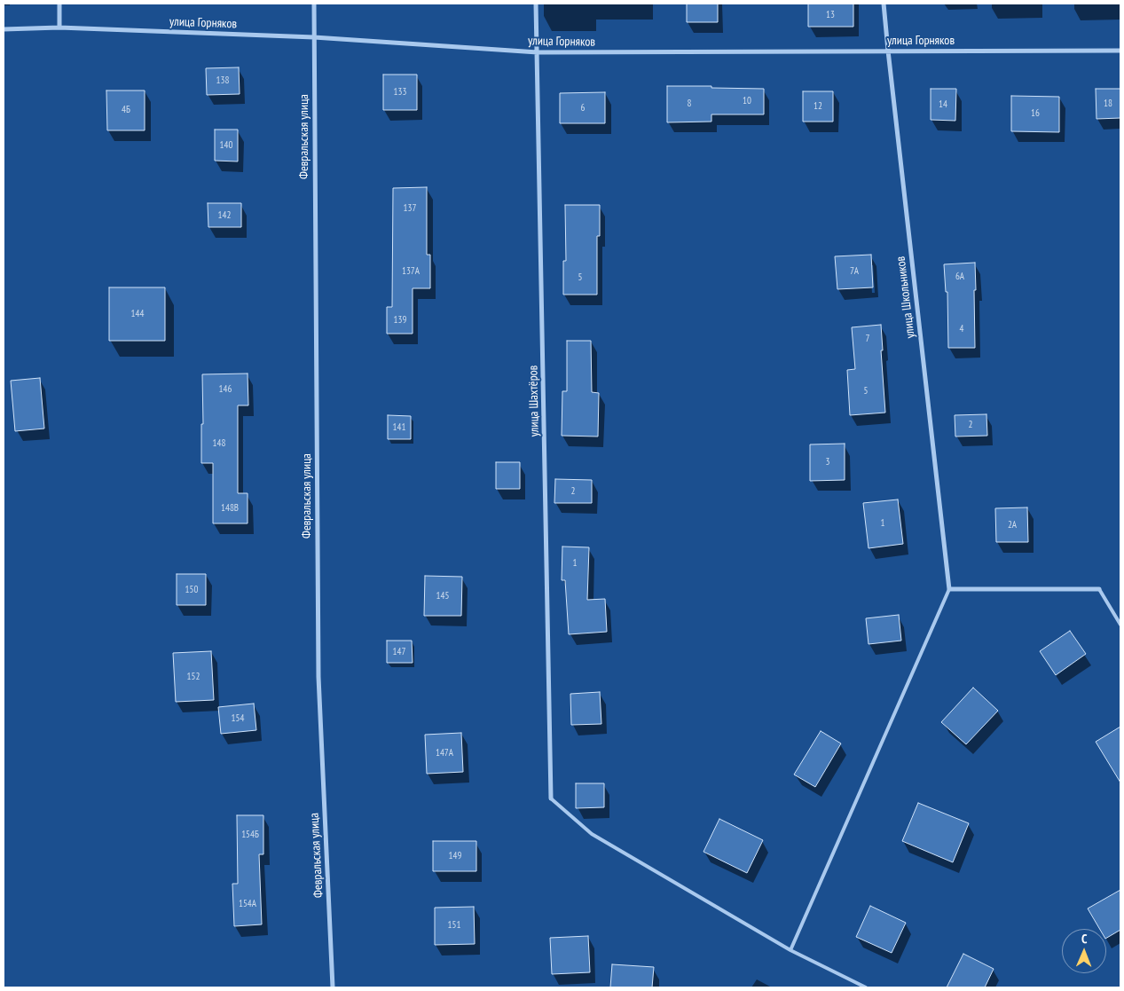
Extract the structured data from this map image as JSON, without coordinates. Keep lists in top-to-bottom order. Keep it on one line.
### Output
{"streets":{"street":["улица Горняков","Февральская улица","улица Школьников","улица Шахтёров"]},"crossings":[["улица Горняков","Февральская улица"],["улица Горняков","улица Школьников"],["улица Горняков","улица Шахтёров"]],"house_numbers":["13","138","133","10","8","18","14","12","6","4Б","16","140","137","142","137А","7А","6А","5","144","139","4","7","146","5","2","141","148","3","2","148В","1","2А","1","150","145","147","152","154","147А","154Б","149","154А","151"],"north":"top"}
